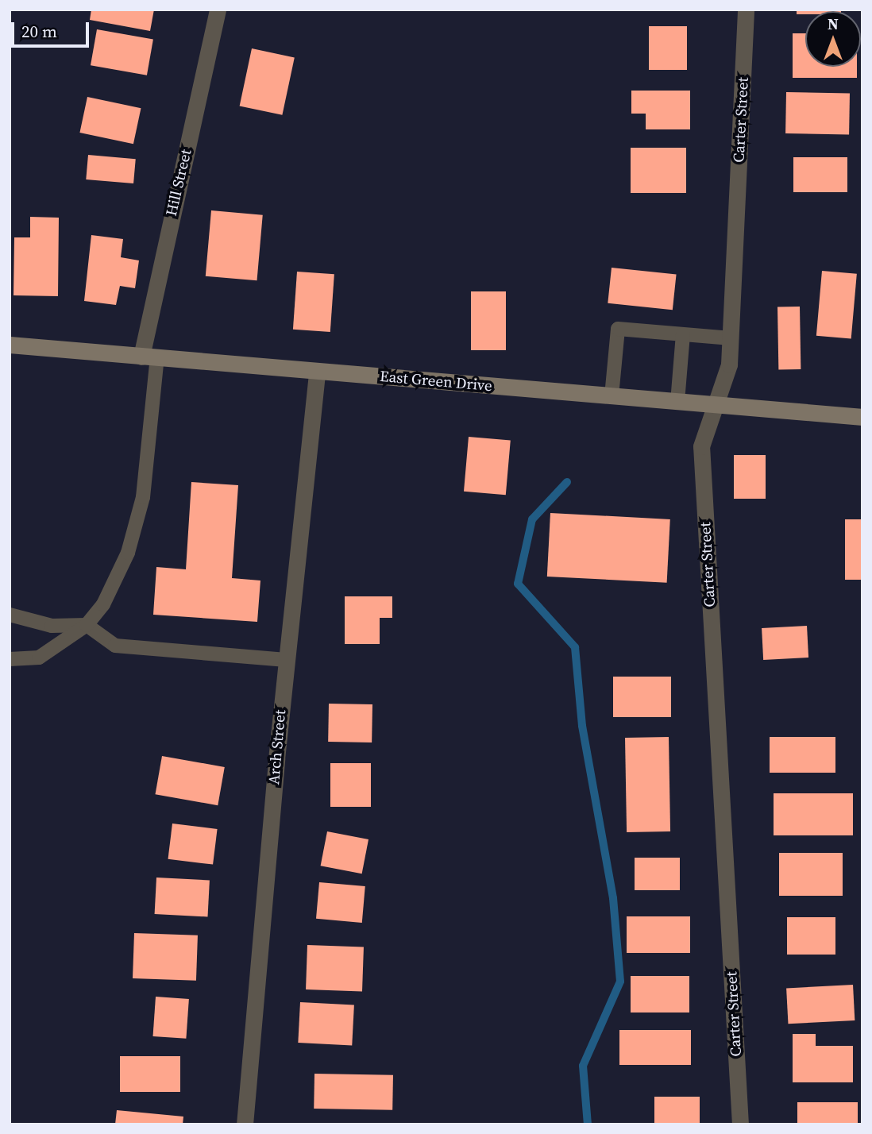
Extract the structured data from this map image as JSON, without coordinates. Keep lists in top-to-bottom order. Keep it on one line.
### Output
{"streets":{"main road":["East Green Drive"],"street":["Carter Street","Hill Street","Arch Street"]},"crossings":[["Carter Street","East Green Drive"],["Hill Street","East Green Drive"],["East Green Drive","Arch Street"]],"scale_bar":"20 m","north":"top"}
